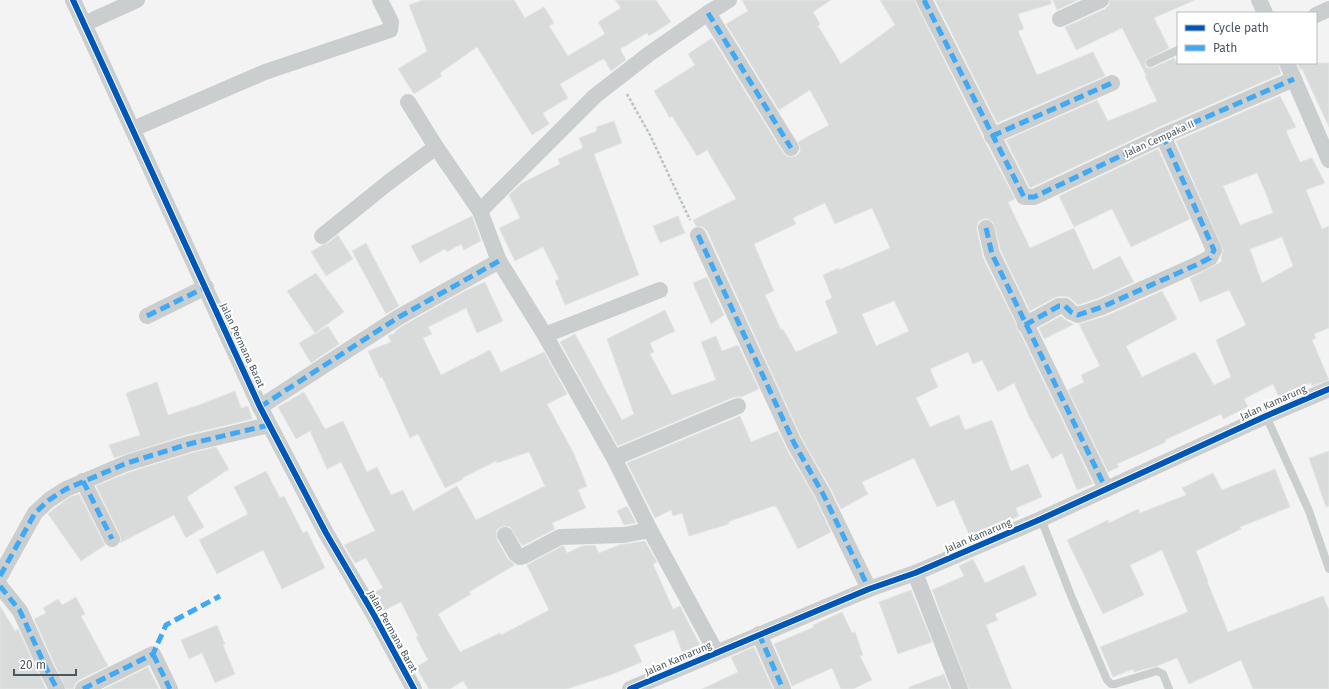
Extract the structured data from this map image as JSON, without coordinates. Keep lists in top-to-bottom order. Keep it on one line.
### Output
{"streets":{"street":["Jalan Cempaka II","Jalan Permana Barat","Jalan Kamarung"]},"legend":["Cycle path","Path"],"scale_bar":"20 m"}
